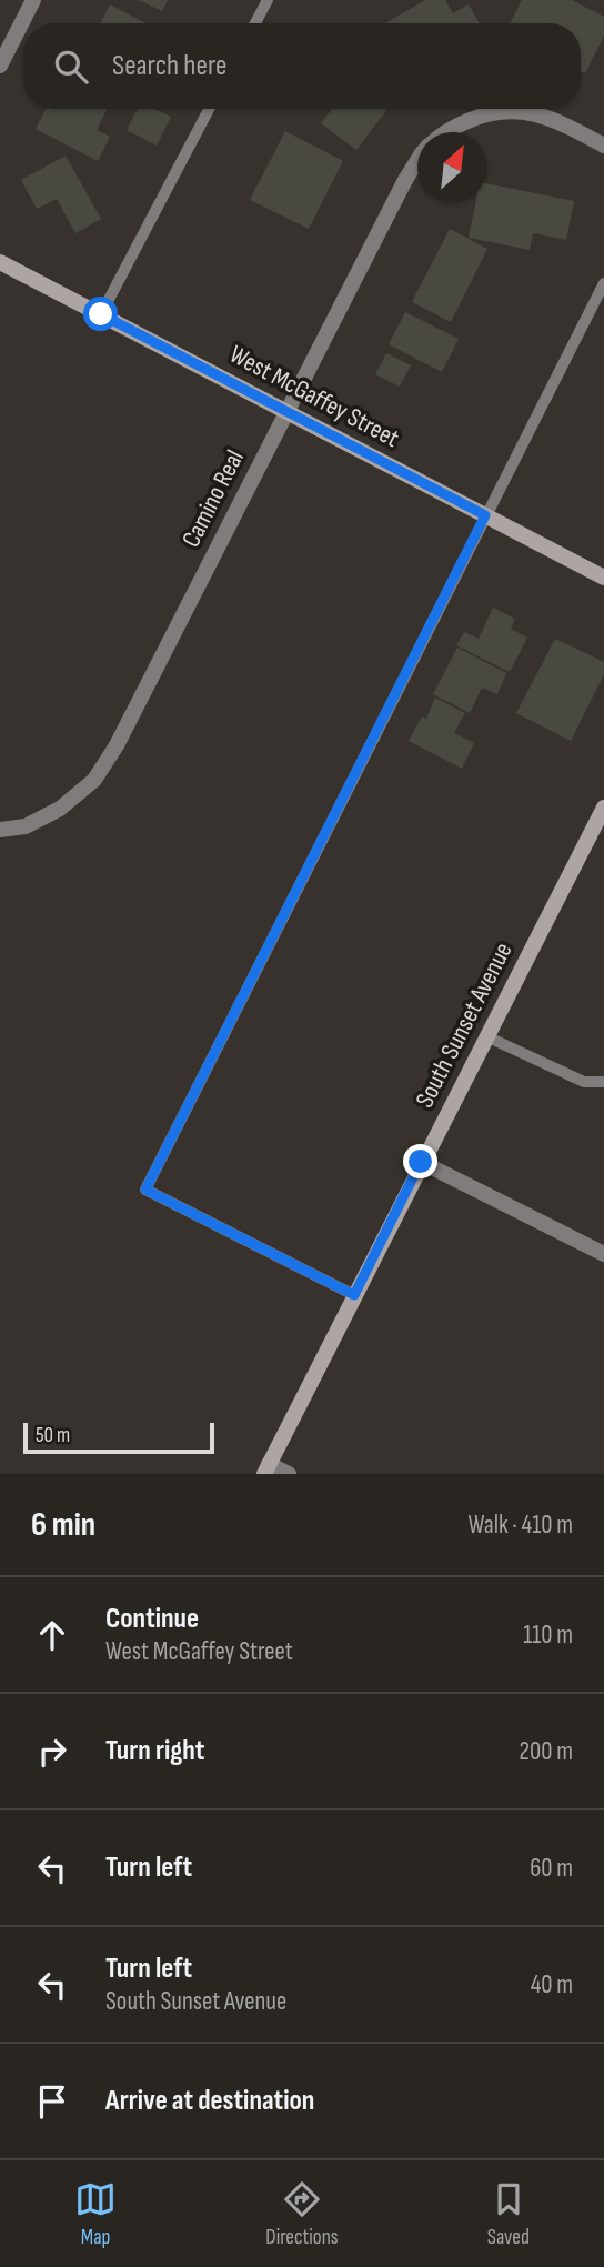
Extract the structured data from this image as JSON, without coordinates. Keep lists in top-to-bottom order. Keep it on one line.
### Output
{"streets":{"main road":["West McGaffey Street","South Sunset Avenue"],"street":["Camino Real"]},"crossings":[["West McGaffey Street","Camino Real"]],"scale_bar":"50 m","north":"top right","page":{"search":"Search here","scale":"50 m","heading":["6 min","Walk · 410 m"],"list":[["Continue","West McGaffey Street","110 m"],["Turn right","200 m"],["Turn left","60 m"],["Turn left","South Sunset Avenue","40 m"],"Arrive at destination"],"nav":["Map","Directions","Saved"]}}
